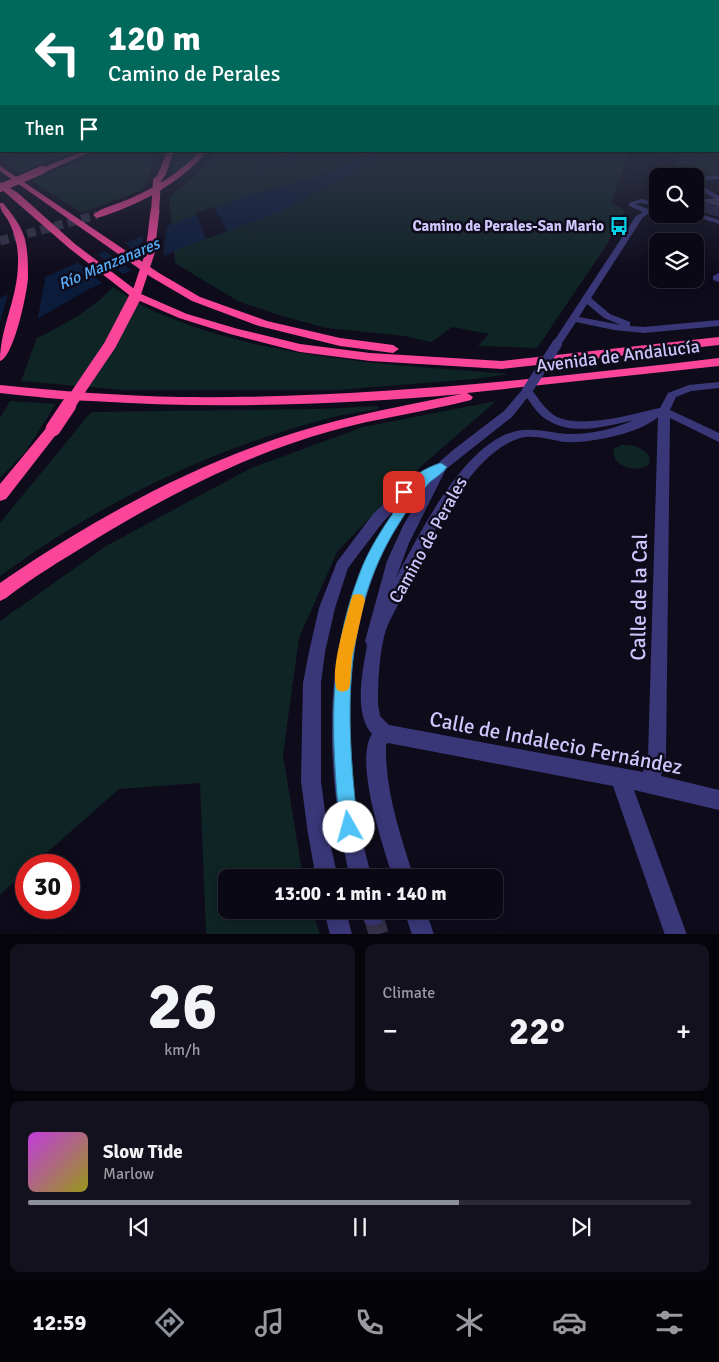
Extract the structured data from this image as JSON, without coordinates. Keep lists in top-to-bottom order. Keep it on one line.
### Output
{"streets":{"highway":["Avenida de Andalucía"],"street":["Camino de Perales","Calle de la Cal","Calle de Indalecio Fernández"]},"crossings":[["Avenida de Andalucía","Camino de Perales"],["Camino de Perales","Calle de la Cal"],["Camino de Perales","Calle de Indalecio Fernández"],["Calle de la Cal","Calle de Indalecio Fernández"]],"water":["Río Manzanares"],"places":{"bus stop":["Camino de Perales-San Mario"]},"page":{"turn":["120 m","Camino de Perales"],"then":"Then","limit":"30","trip":"13:00 · 1 min · 140 m","tile":[["26","km/h"],"Climate"],"heat":["−","22°","+"],"song":["Slow Tide","Marlow"],"tabs":"12:59"}}
